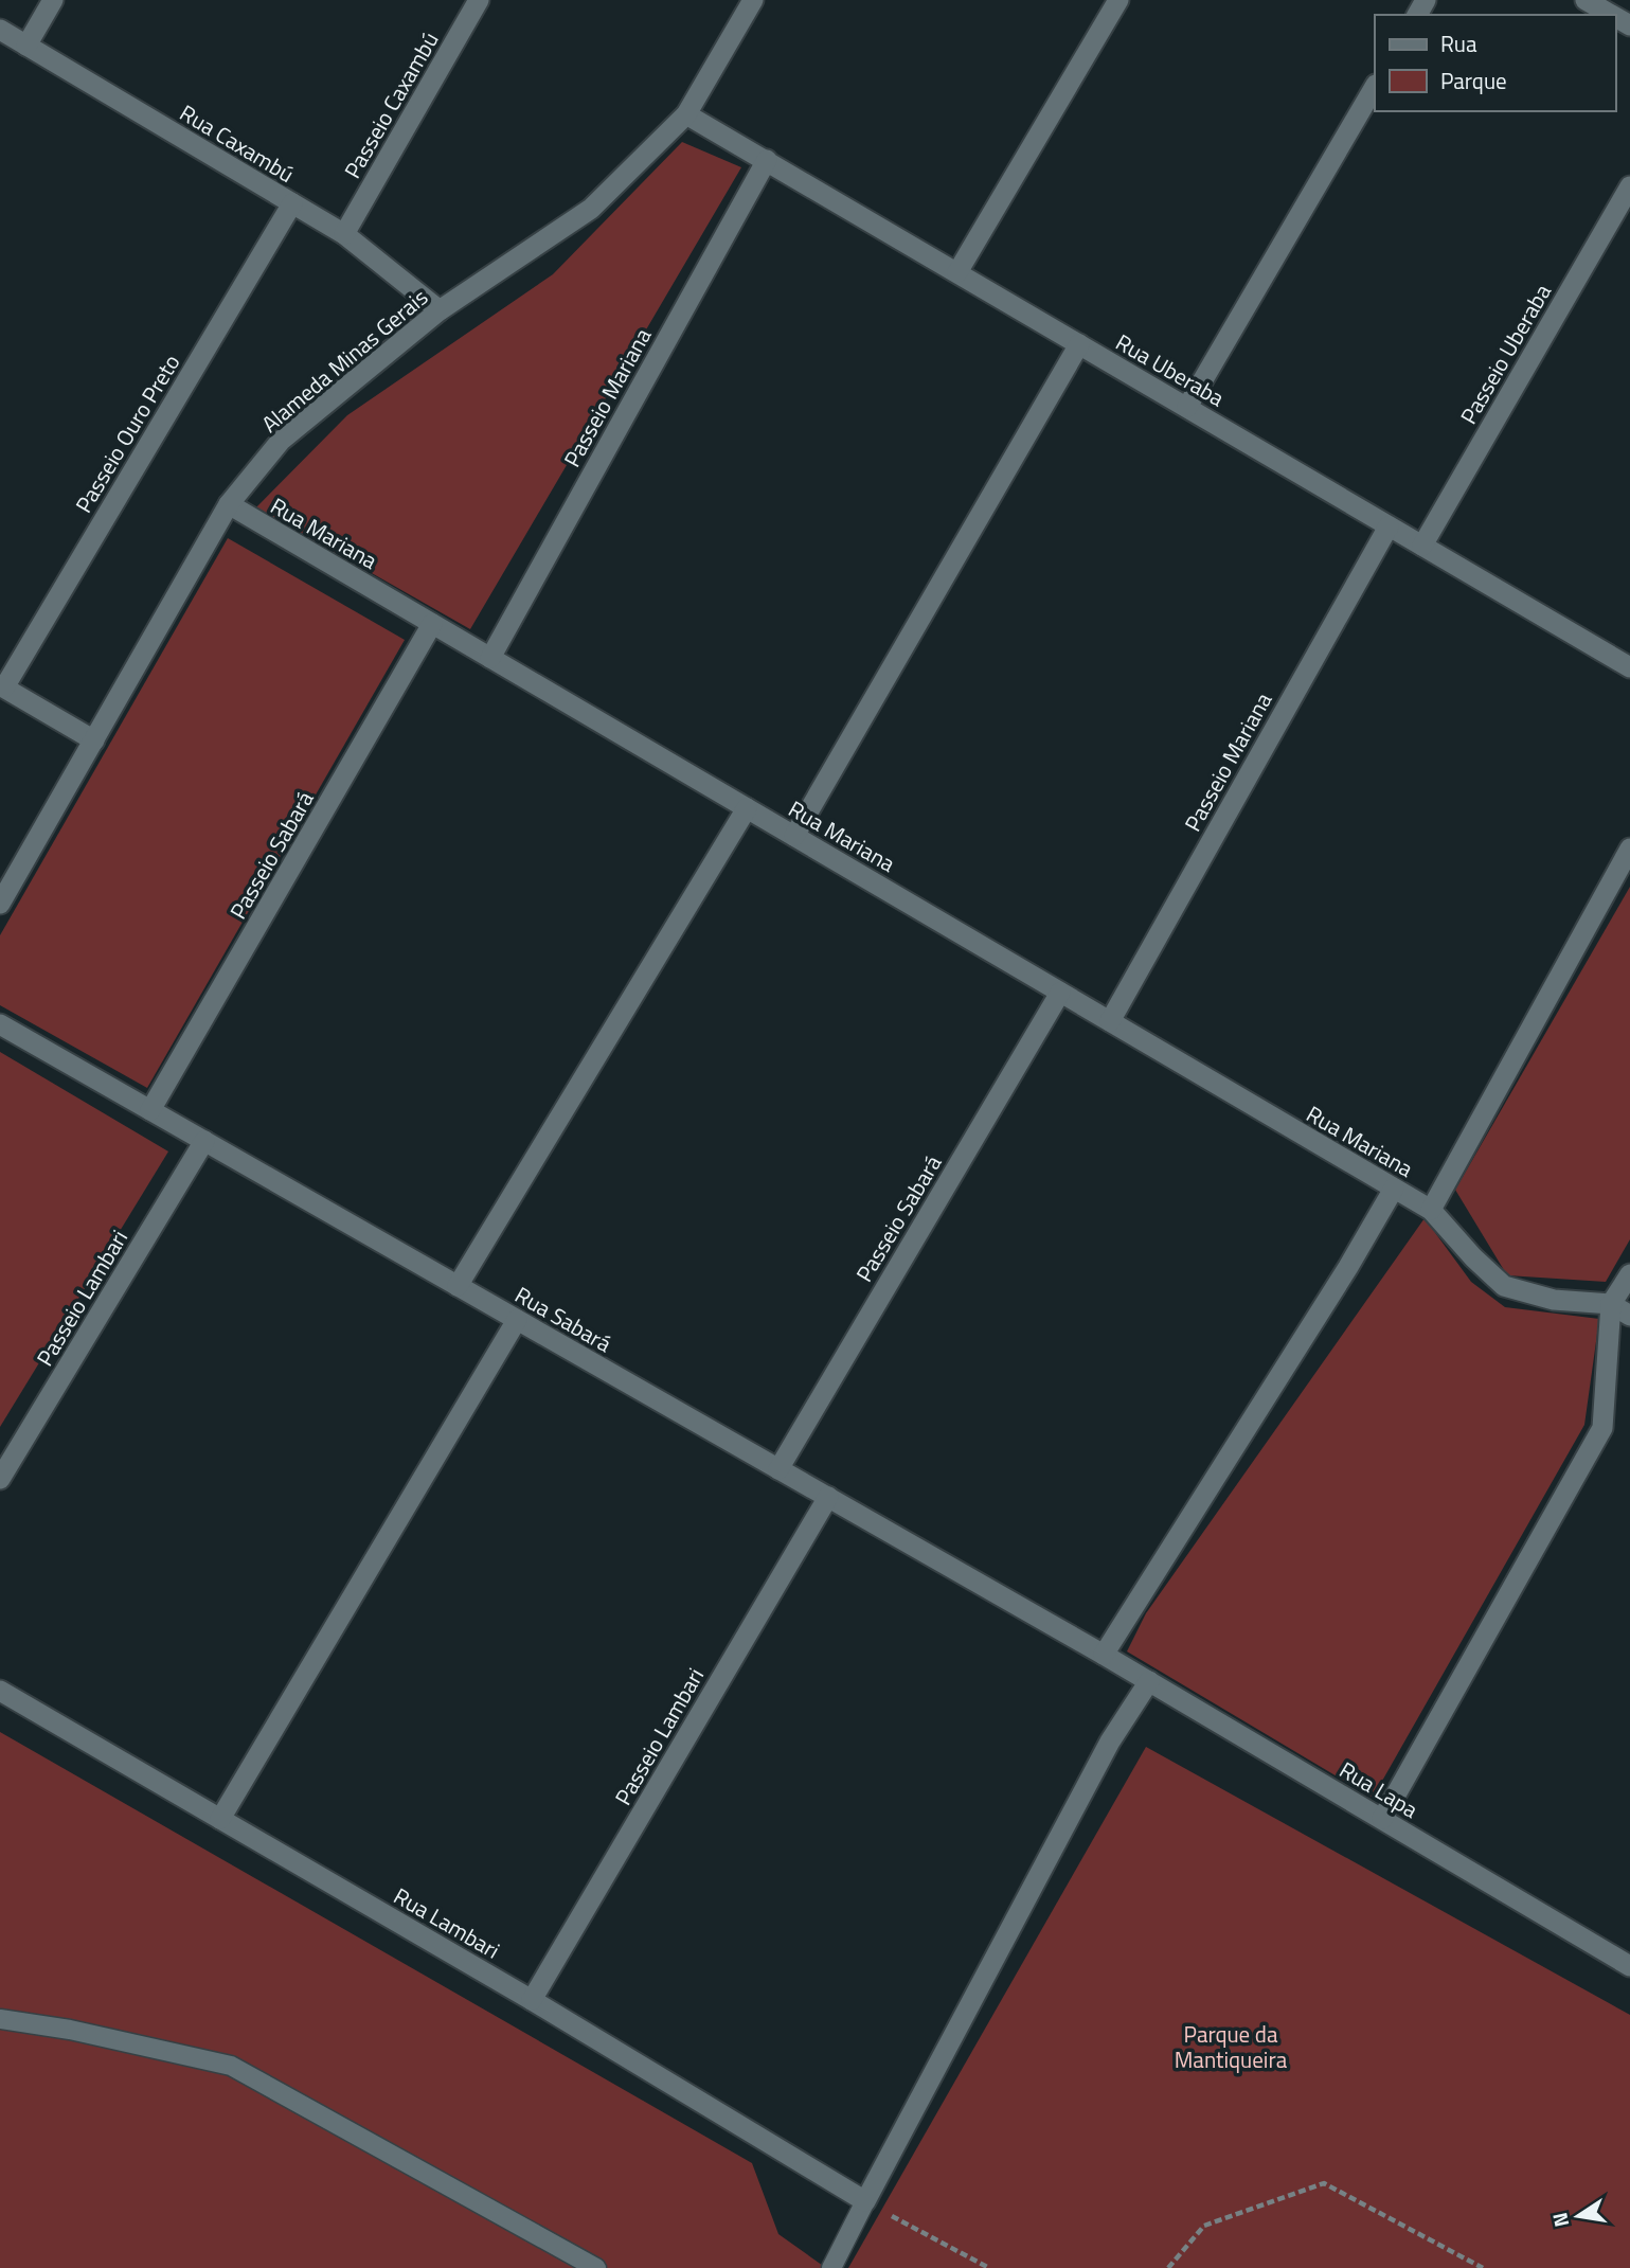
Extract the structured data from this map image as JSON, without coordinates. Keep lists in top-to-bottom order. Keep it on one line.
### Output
{"streets":{"street":["Passeio Caxambú","Rua Caxambú","Passeio Uberaba","Alameda Minas Gerais","Rua Uberaba","Passeio Mariana","Passeio Ouro Preto","Rua Mariana","Passeio Sabará","Passeio Lambari","Rua Sabará","Rua Lapa","Rua Lambari"]},"crossings":[["Passeio Caxambú","Rua Caxambú"],["Rua Caxambú","Alameda Minas Gerais"],["Rua Caxambú","Passeio Ouro Preto"],["Passeio Uberaba","Rua Uberaba"],["Alameda Minas Gerais","Rua Uberaba"],["Alameda Minas Gerais","Rua Mariana"],["Rua Uberaba","Passeio Mariana"],["Passeio Mariana","Rua Mariana"],["Rua Mariana","Passeio Sabará"],["Passeio Sabará","Rua Sabará"],["Passeio Lambari","Rua Sabará"],["Passeio Lambari","Rua Lambari"],["Rua Sabará","Rua Lapa"]],"parks":["Parque da Mantiqueira"],"legend":["Rua","Parque"],"north":"left"}
